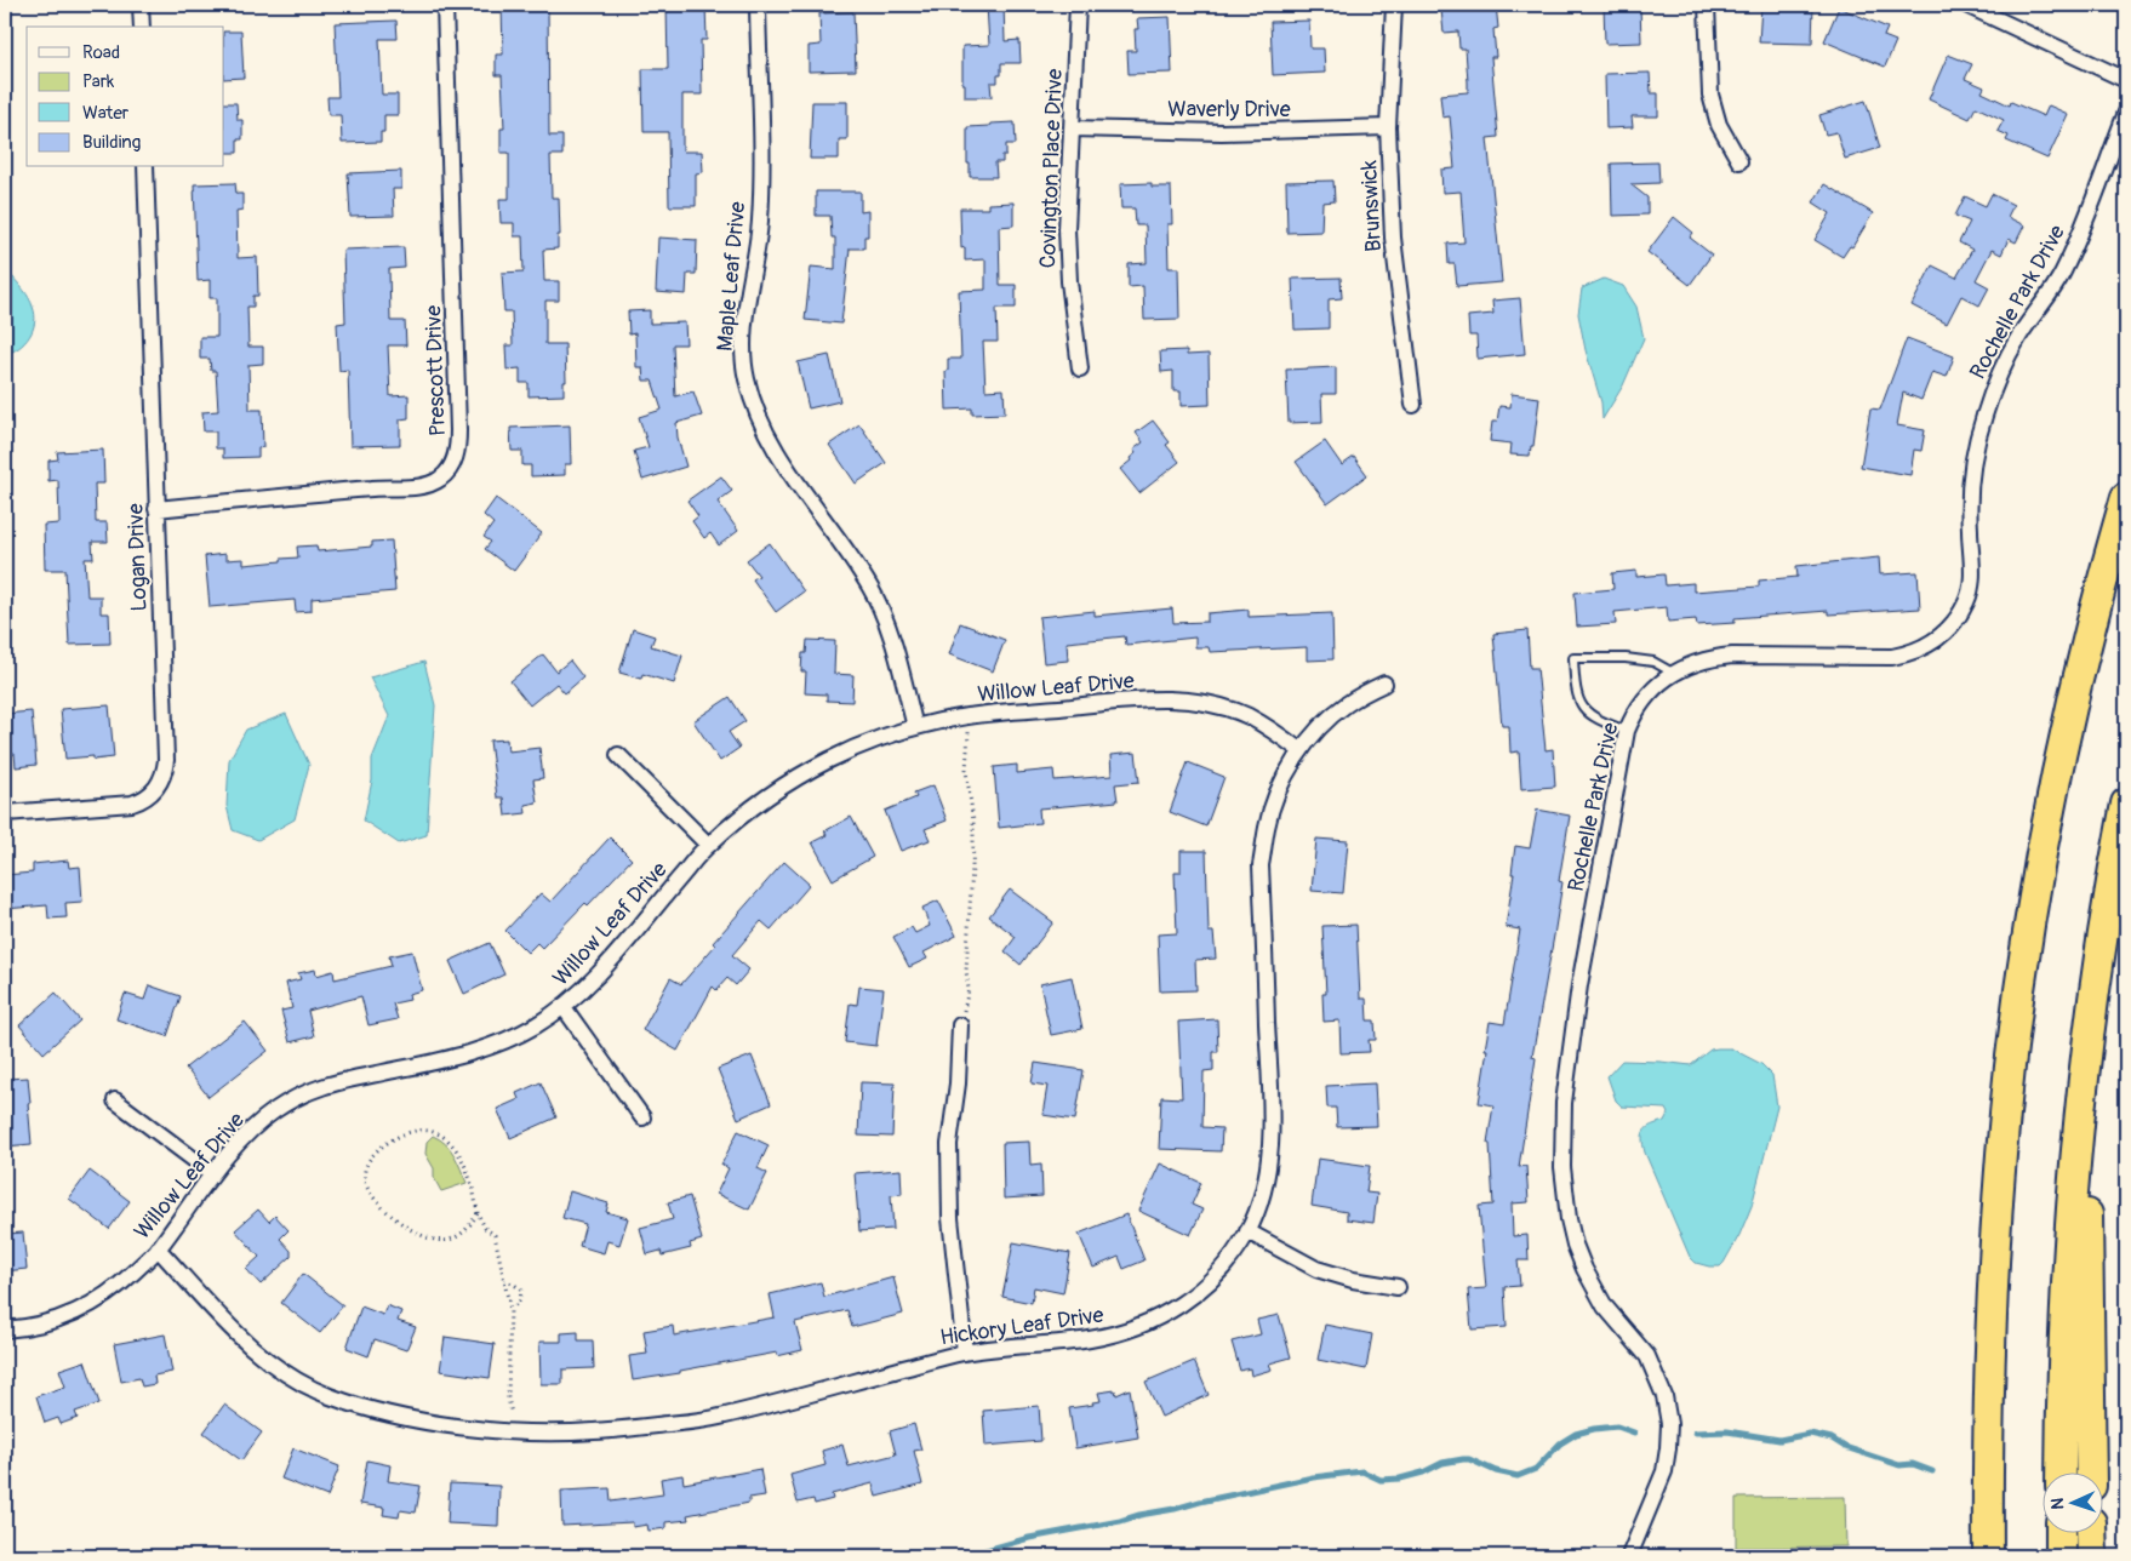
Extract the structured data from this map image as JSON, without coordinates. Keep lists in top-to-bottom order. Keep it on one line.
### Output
{"streets":{"street":["Waverly Drive","Covington Place Drive","Brunswick","Maple Leaf Drive","Rochelle Park Drive","Prescott Drive","Logan Drive","Willow Leaf Drive","Hickory Leaf Drive"]},"crossings":[["Waverly Drive","Covington Place Drive"],["Waverly Drive","Brunswick"],["Maple Leaf Drive","Willow Leaf Drive"],["Prescott Drive","Logan Drive"],["Willow Leaf Drive","Hickory Leaf Drive"]],"legend":["Road","Park","Water","Building"],"north":"left"}
